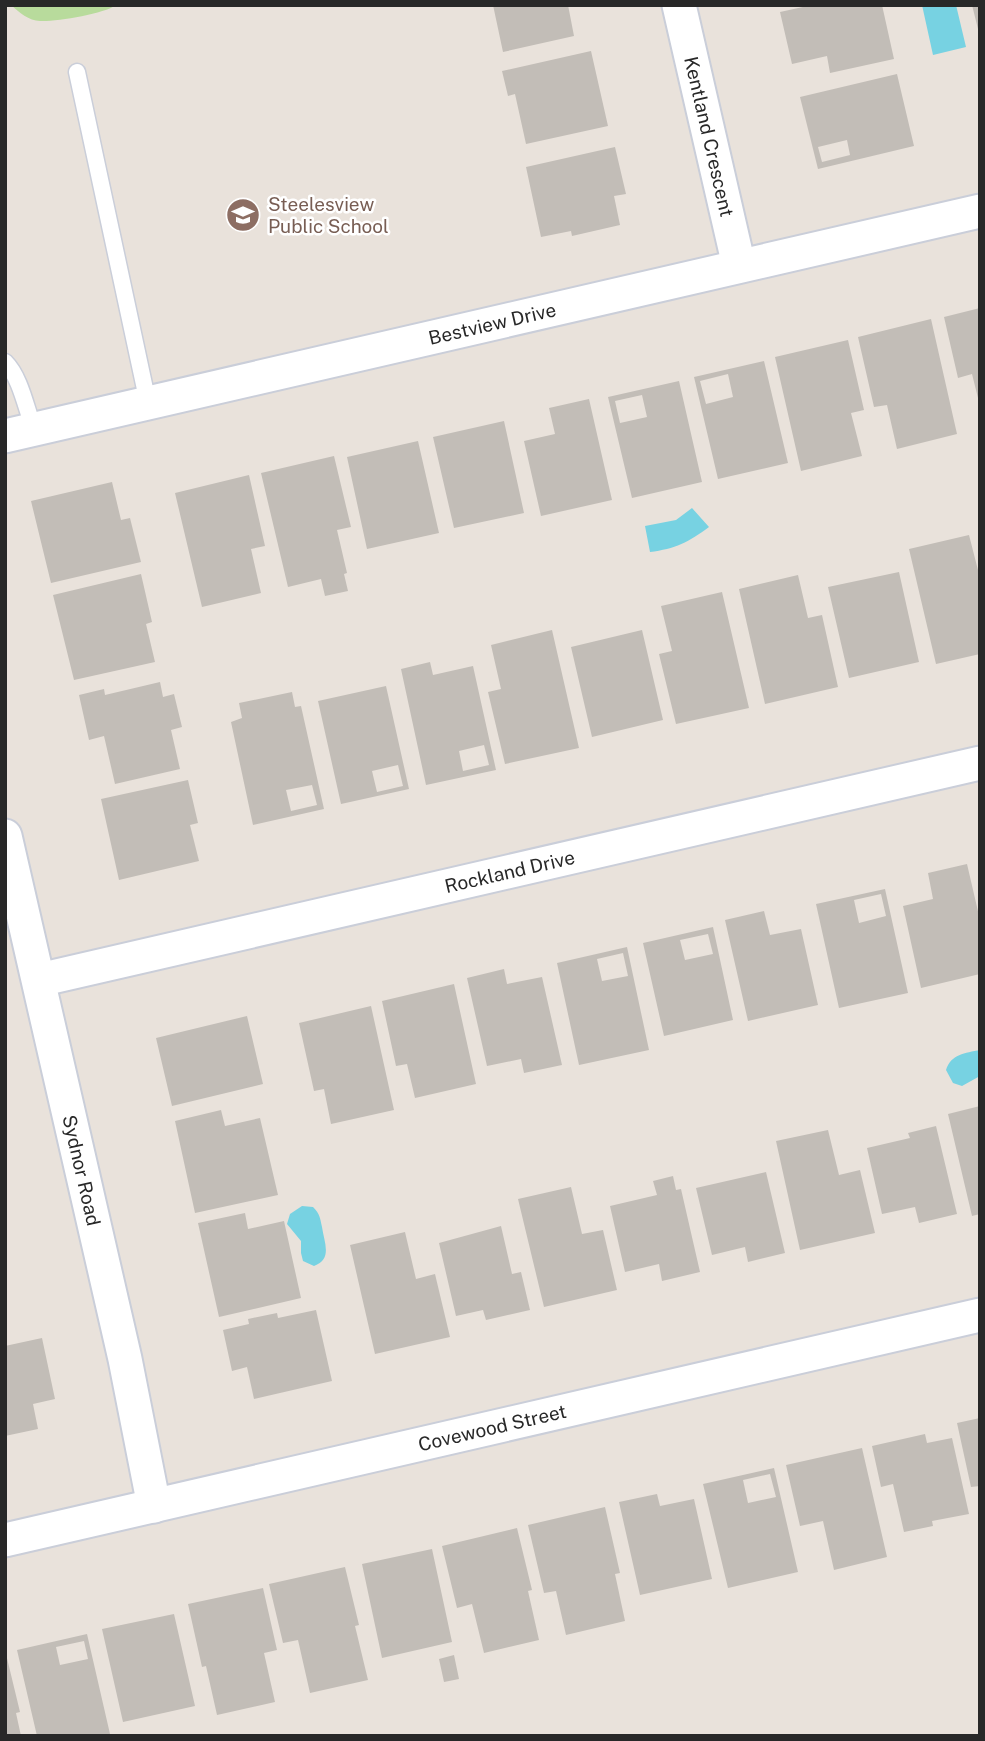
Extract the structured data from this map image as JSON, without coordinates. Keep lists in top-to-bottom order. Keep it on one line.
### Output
{"streets":{"street":["Kentland Crescent","Bestview Drive","Rockland Drive","Sydnor Road","Covewood Street"]},"crossings":[["Kentland Crescent","Bestview Drive"],["Rockland Drive","Sydnor Road"],["Sydnor Road","Covewood Street"]],"places":{"school or university":["Steelesview Public School"]}}
